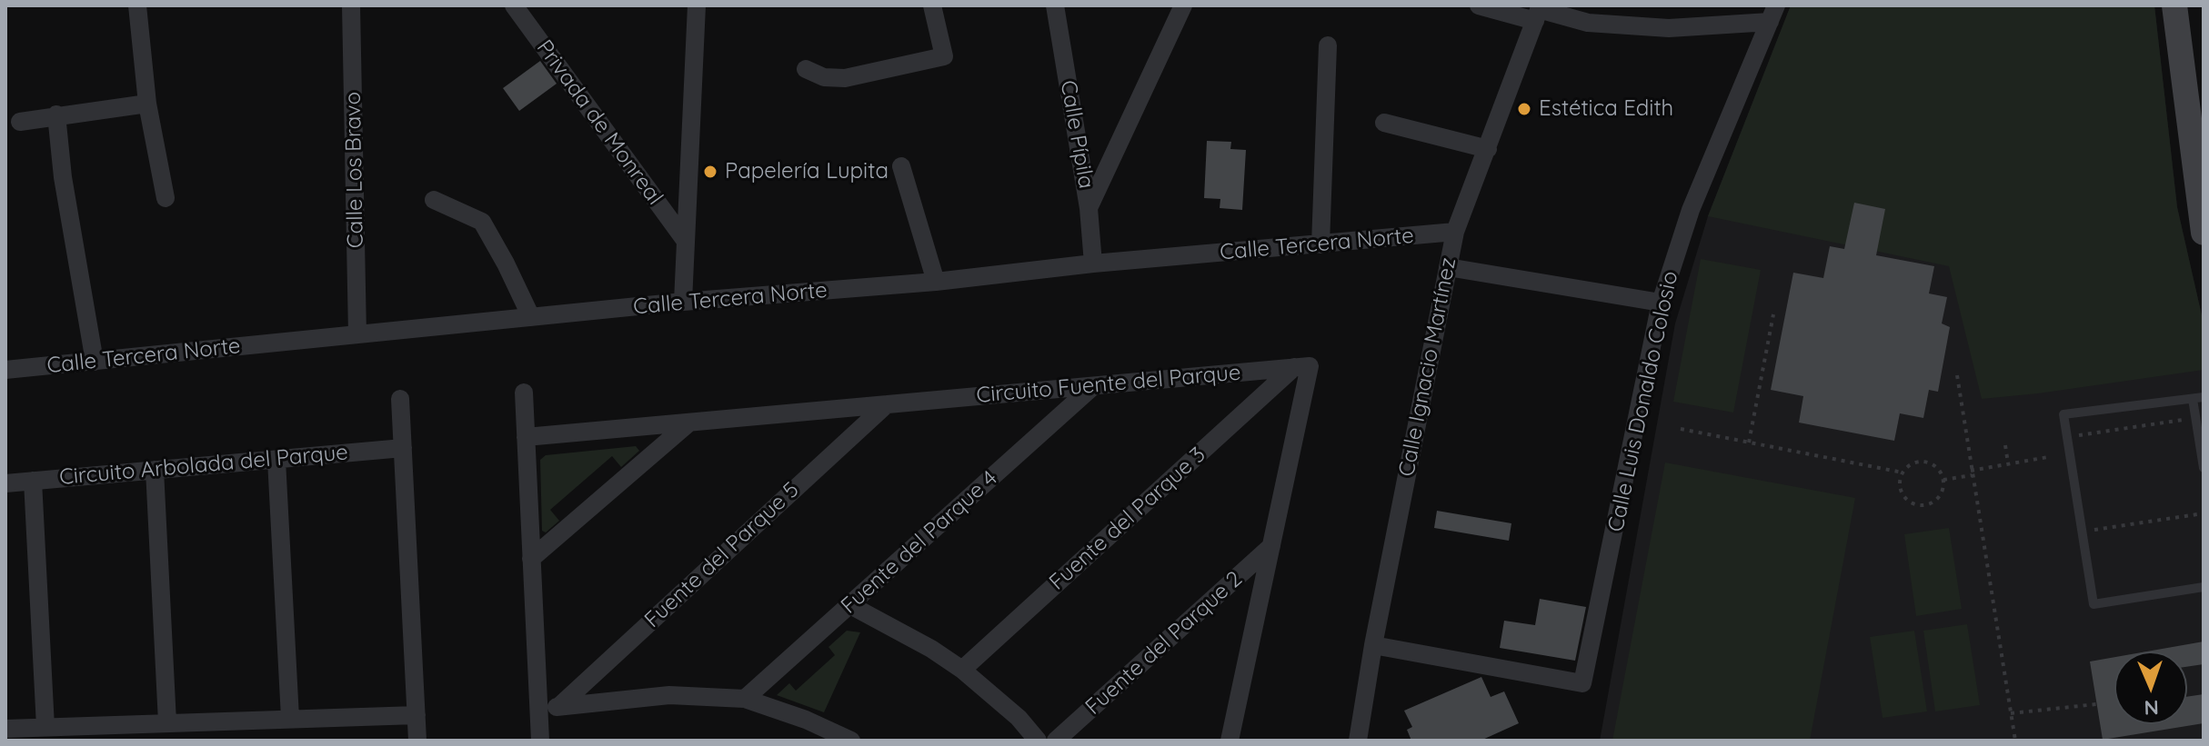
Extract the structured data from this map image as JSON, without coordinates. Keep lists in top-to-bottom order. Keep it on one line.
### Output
{"streets":{"street":["Privada de Monreal","Calle Pípila","Calle Los Bravo","Calle Tercera Norte","Calle Ignacio Martínez","Circuito Fuente del Parque","Calle Luis Donaldo Colosio","Circuito Arbolada del Parque","Fuente del Parque 3","Fuente del Parque 4","Fuente del Parque 5","Fuente del Parque 2"]},"crossings":[["Calle Pípila","Calle Tercera Norte"],["Calle Los Bravo","Calle Tercera Norte"],["Calle Tercera Norte","Calle Ignacio Martínez"],["Calle Ignacio Martínez","Calle Luis Donaldo Colosio"],["Circuito Fuente del Parque","Fuente del Parque 3"],["Circuito Fuente del Parque","Fuente del Parque 4"],["Circuito Fuente del Parque","Fuente del Parque 5"]],"places":["Estética Edith","Papelería Lupita"],"north":"bottom"}
